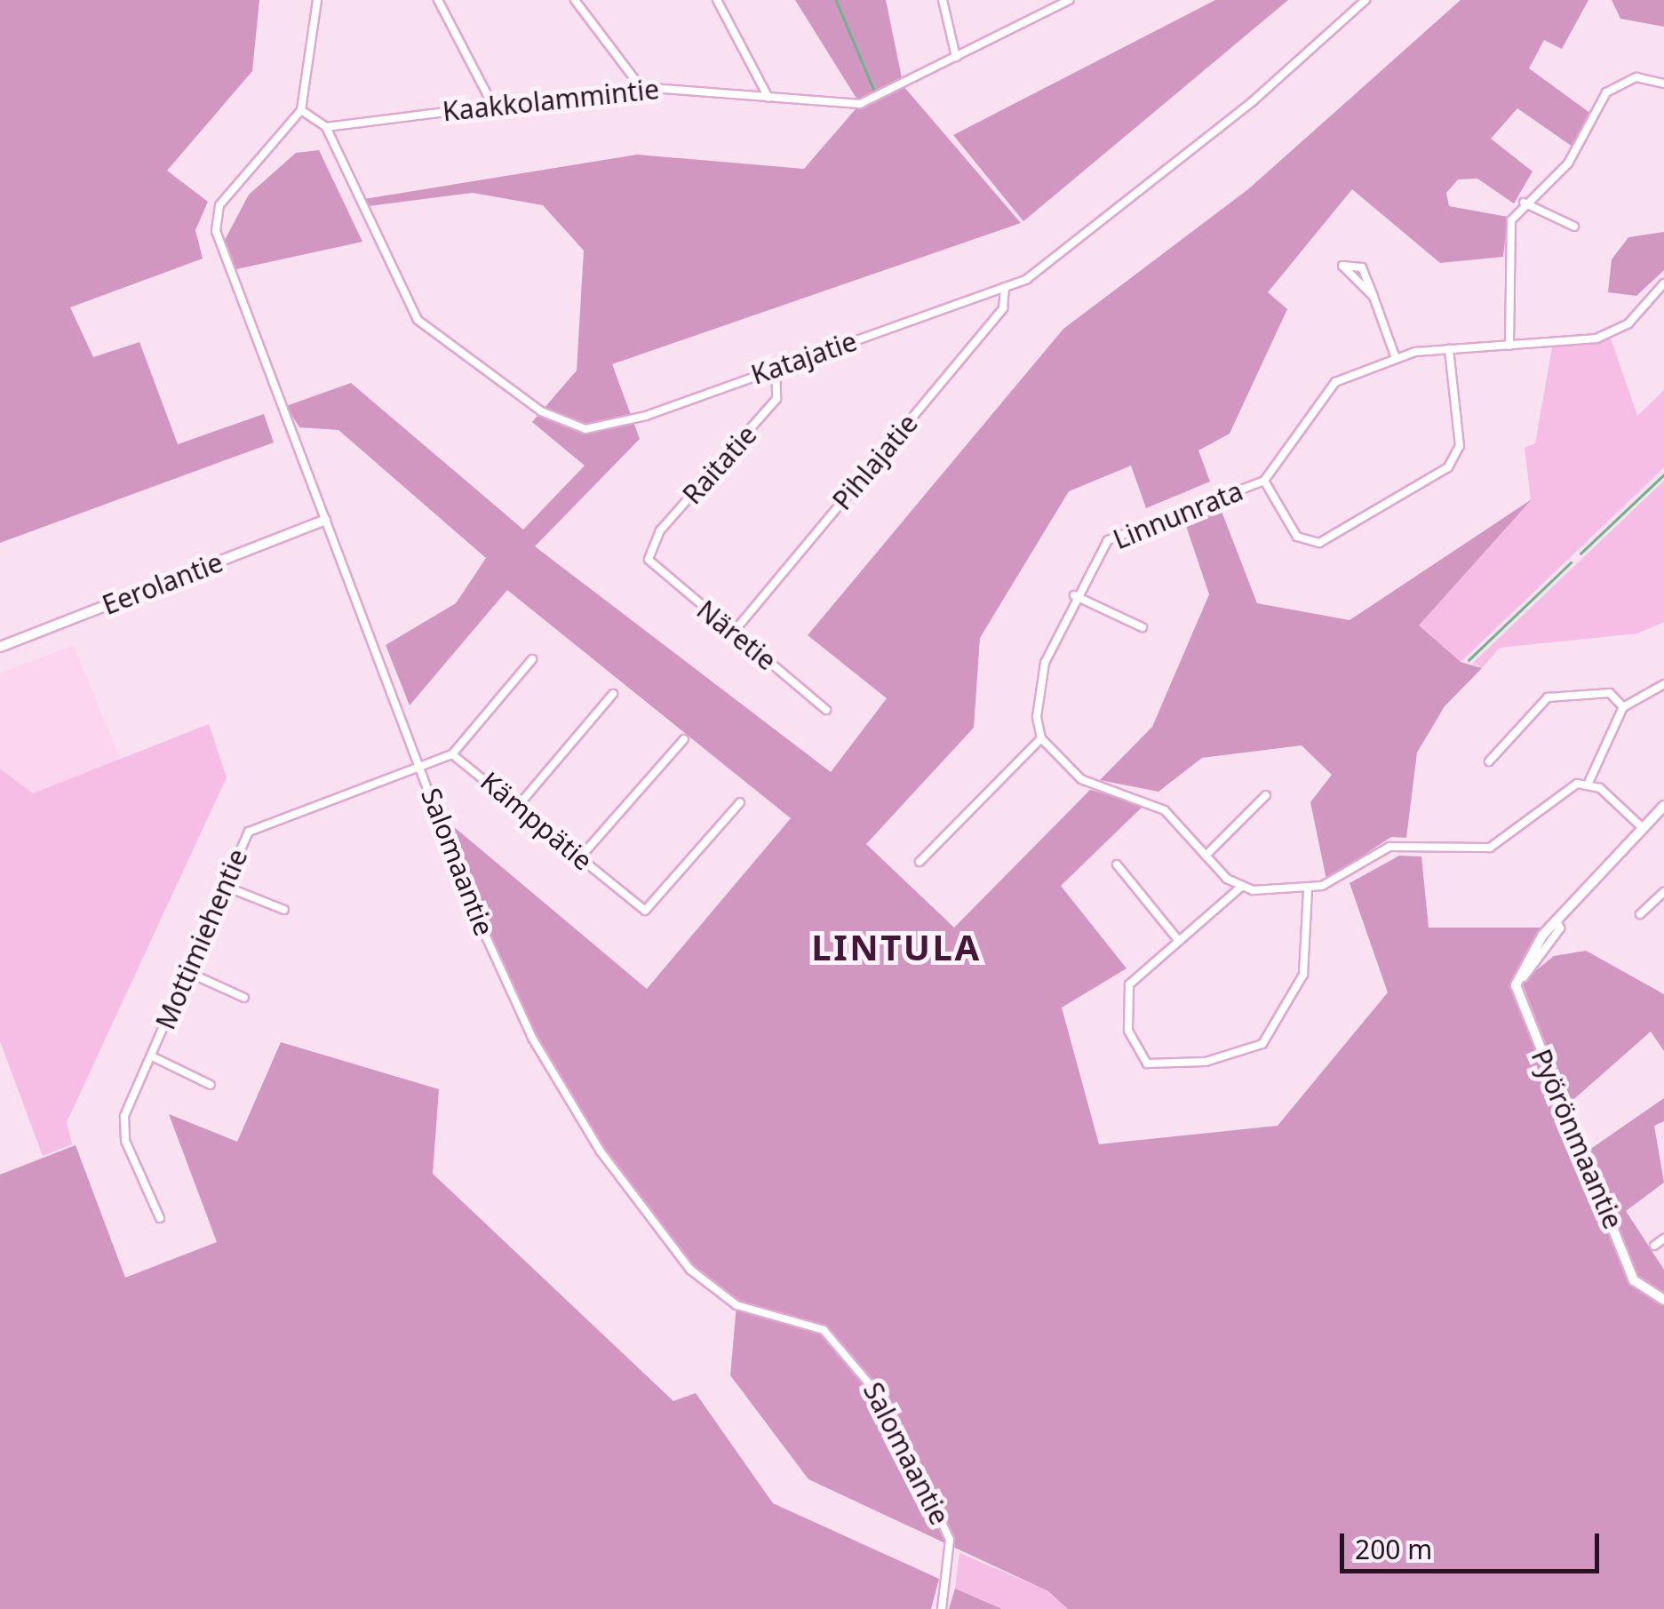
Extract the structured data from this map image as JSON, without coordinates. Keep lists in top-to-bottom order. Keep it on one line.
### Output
{"streets":{"street":["Kaakkolammintie","Katajatie","Pihlajatie","Raitatie","Linnunrata","Eerolantie","Näretie","Kämppätie","Salomaantie","Mottimiehentie","Pyörönmaantie"]},"crossings":[["Kaakkolammintie","Katajatie"],["Katajatie","Pihlajatie"],["Katajatie","Raitatie"],["Pihlajatie","Näretie"],["Raitatie","Näretie"],["Eerolantie","Salomaantie"],["Salomaantie","Mottimiehentie"]],"districts":["LINTULA"],"scale_bar":"200 m"}
